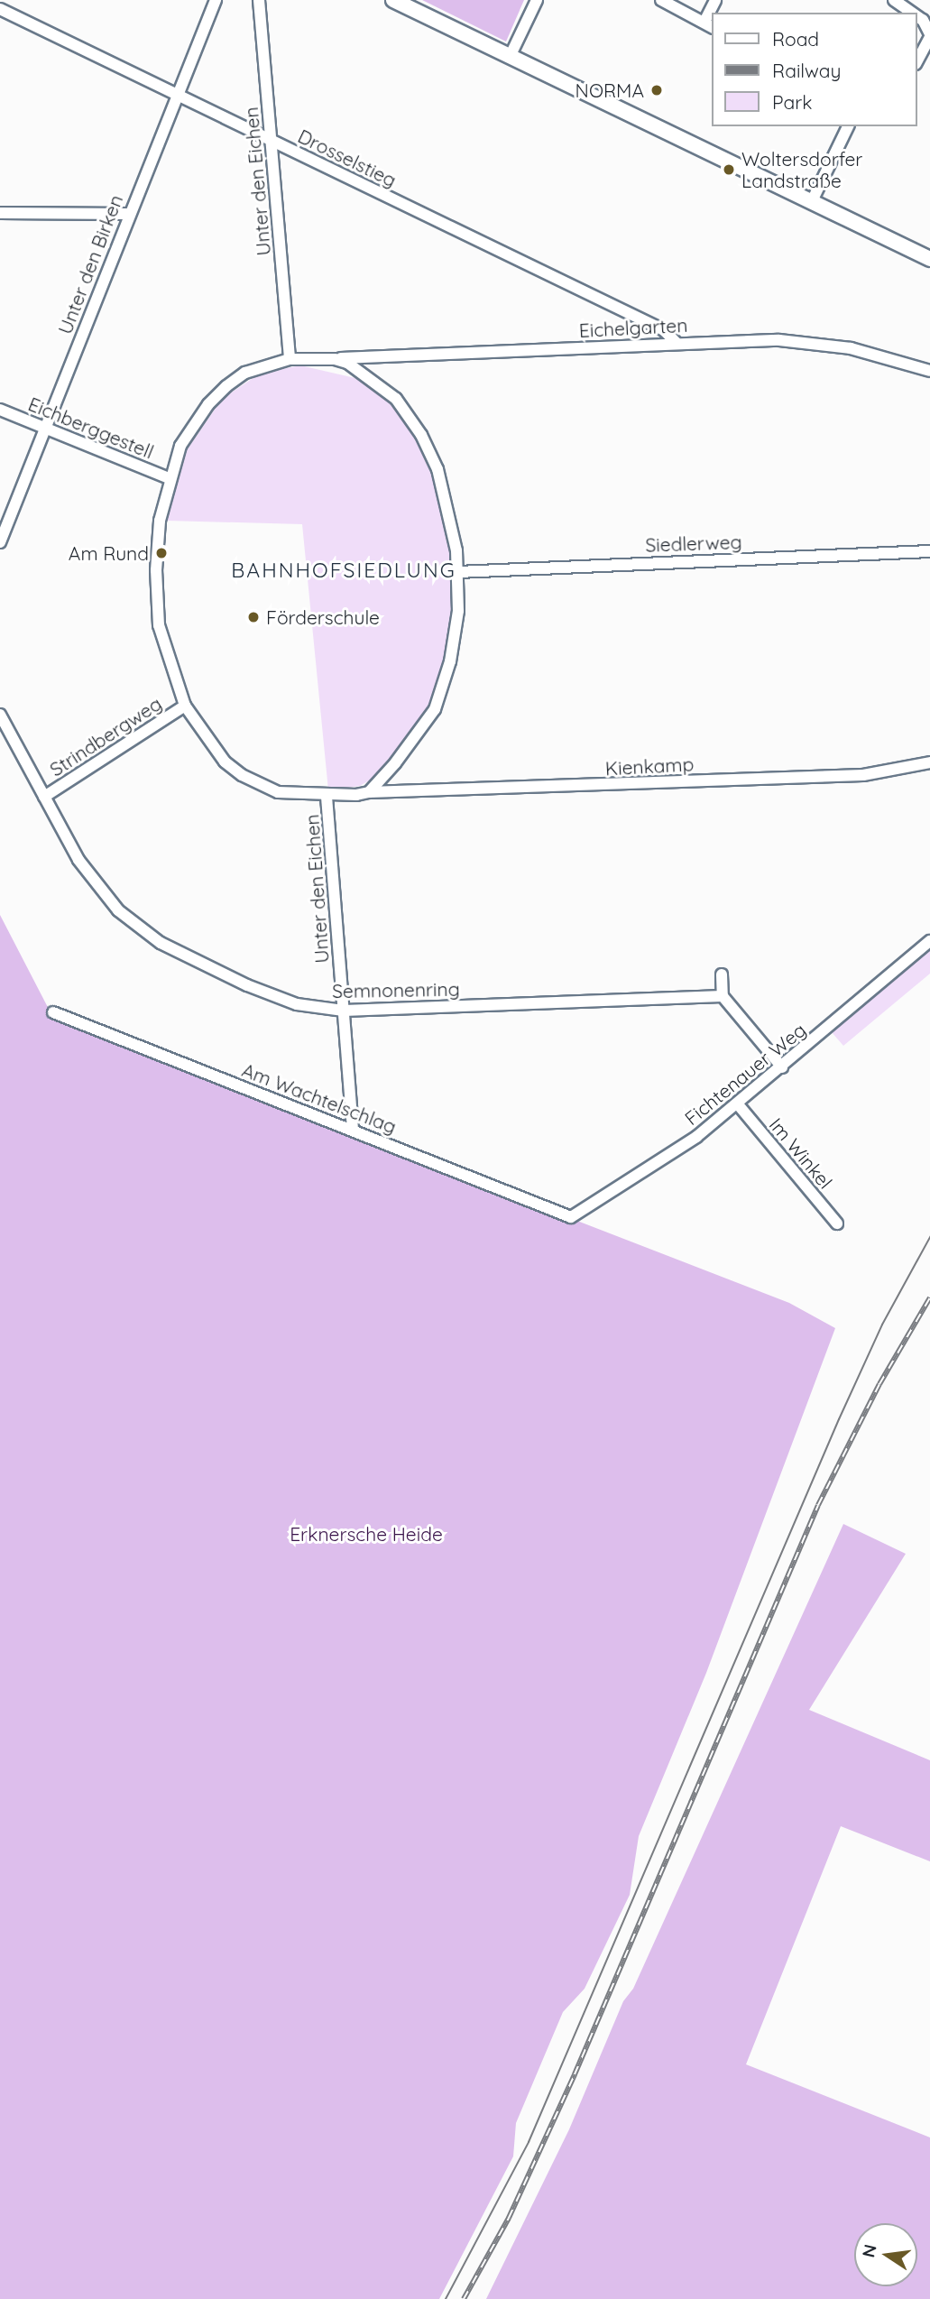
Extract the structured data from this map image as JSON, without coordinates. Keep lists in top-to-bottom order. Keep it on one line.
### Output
{"streets":{"street":["Drosselstieg","Unter den Eichen","Unter den Birken","Eichelgarten","Eichberggestell","Siedlerweg","Strindbergweg","Kienkamp","Semnonenring","Fichtenauer Weg","Am Wachtelschlag","Im Winkel"]},"crossings":[["Drosselstieg","Unter den Eichen"],["Drosselstieg","Unter den Birken"],["Drosselstieg","Eichelgarten"],["Unter den Eichen","Semnonenring"],["Unter den Eichen","Am Wachtelschlag"],["Unter den Birken","Eichberggestell"],["Strindbergweg","Semnonenring"],["Fichtenauer Weg","Am Wachtelschlag"],["Fichtenauer Weg","Im Winkel"]],"districts":["BAHNHOFSIEDLUNG"],"parks":["Erknersche Heide"],"places":["NORMA","Woltersdorfer Landstraße","Am Rund","Förderschule"],"legend":["Road","Railway","Park"],"north":"left"}
